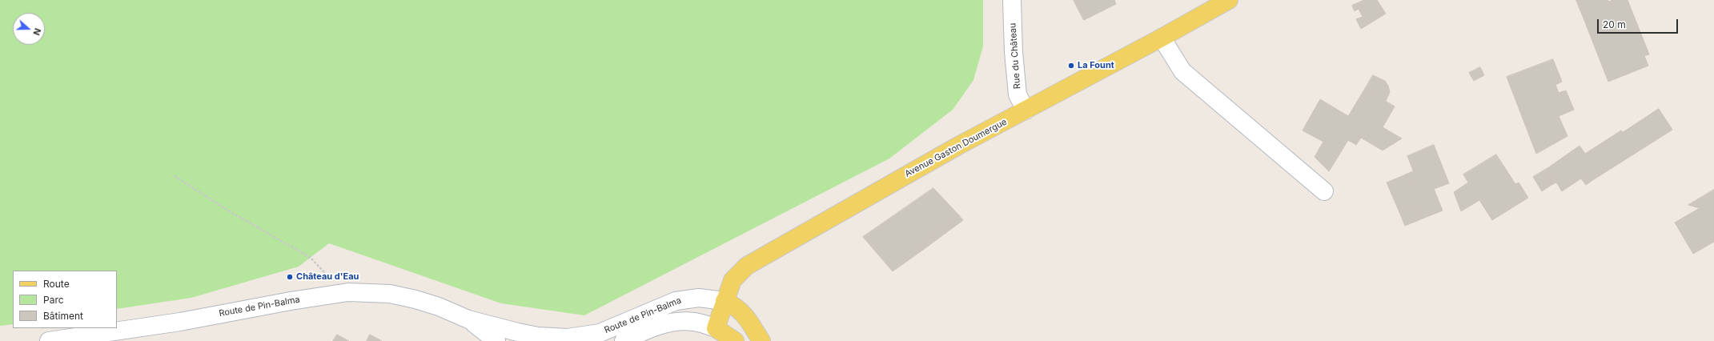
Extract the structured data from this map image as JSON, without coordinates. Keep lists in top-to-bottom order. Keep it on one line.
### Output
{"streets":{"main road":["Avenue Gaston Doumergue"],"street":["Rue du Château","Route de Pin-Balma"]},"crossings":[["Rue du Château","Avenue Gaston Doumergue"],["Avenue Gaston Doumergue","Route de Pin-Balma"]],"places":["La Fount","Château d'Eau"],"legend":["Route","Parc","Bâtiment"],"scale_bar":"20 m","north":"right"}
